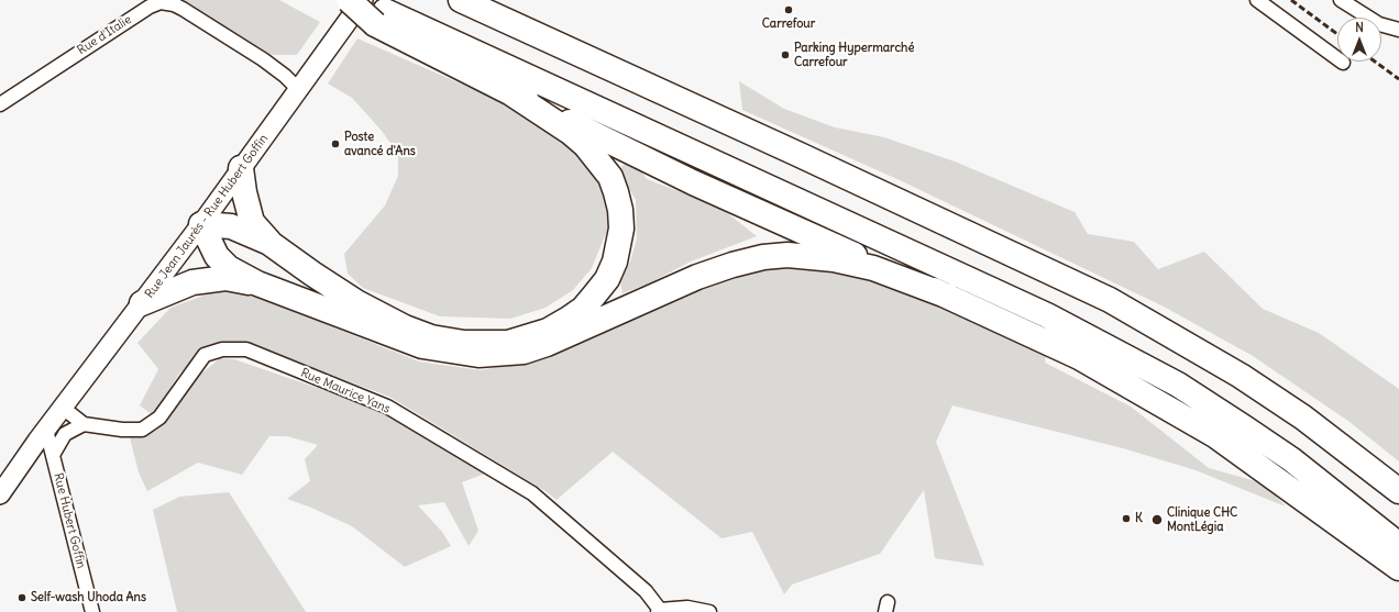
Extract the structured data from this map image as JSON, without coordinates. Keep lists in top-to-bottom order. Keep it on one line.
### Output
{"streets":{"main road":["Rue Jean Jaurès - Rue Hubert Goffin"],"street":["Rue d'Italie","Rue Maurice Yans","Rue Hubert Goffin"]},"crossings":[["Rue d'Italie","Rue Jean Jaurès - Rue Hubert Goffin"],["Rue Jean Jaurès - Rue Hubert Goffin","Rue Maurice Yans"],["Rue Jean Jaurès - Rue Hubert Goffin","Rue Hubert Goffin"]],"places":["Carrefour","Parking Hypermarché Carrefour","Poste avancé d'Ans","K","Clinique CHC MontLégia","Self-wash Uhoda Ans"],"north":"top"}
